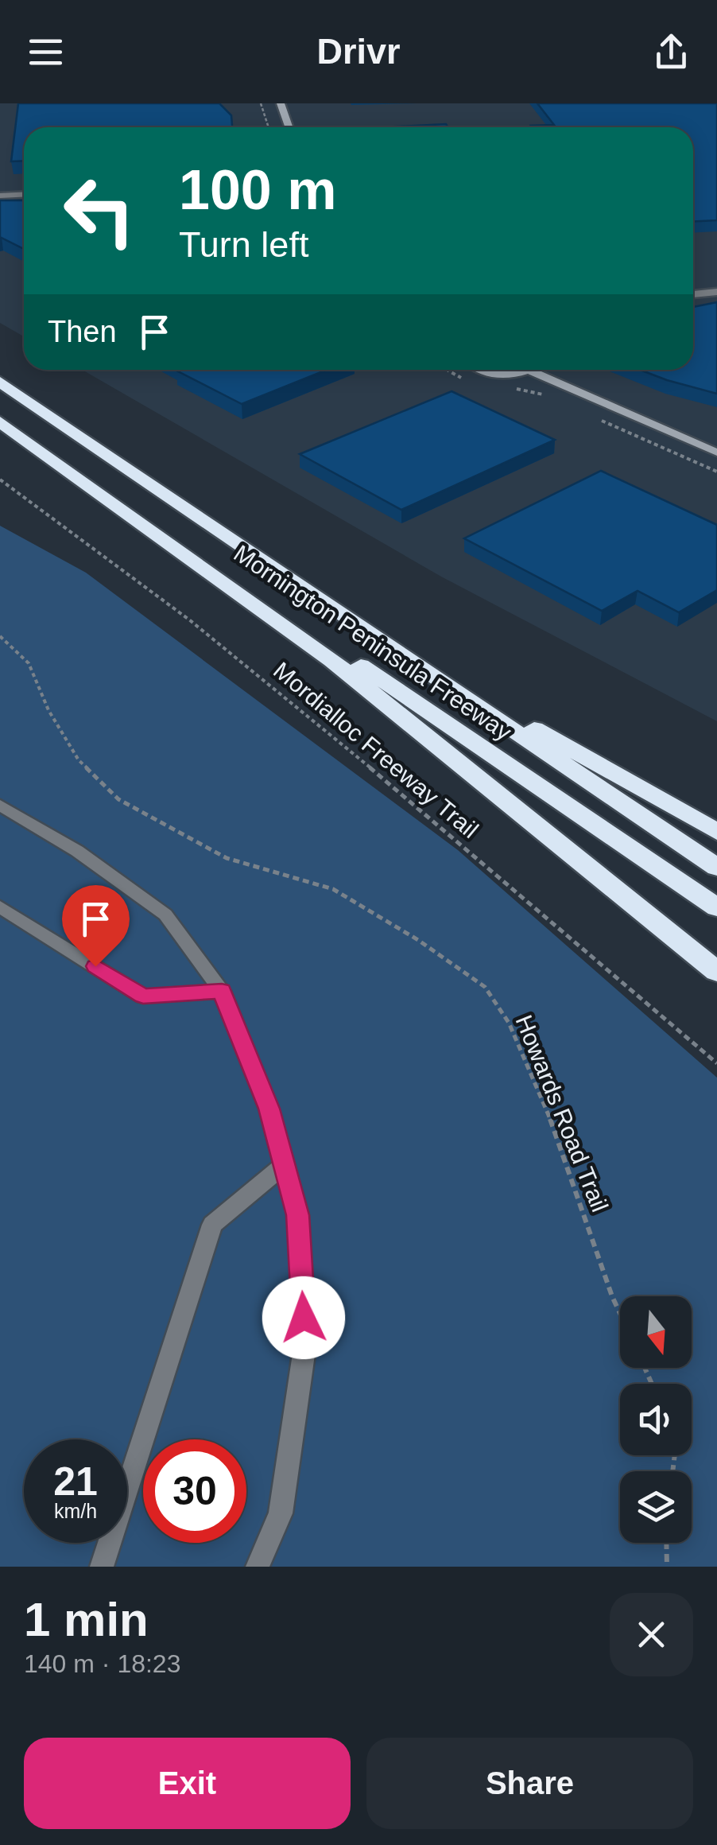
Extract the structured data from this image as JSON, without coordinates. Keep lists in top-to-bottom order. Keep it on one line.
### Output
{"streets":{"highway":["Mornington Peninsula Freeway"],"path":["Mordialloc Freeway Trail","Howards Road Trail"]},"north":"bottom","page":{"header":"Drivr","turn":["100 m","Turn left"],"then":"Then","speed":"21 km/h","limit":"30","heading":["1 min","140 m · 18:23"],"buttons":["Exit","Share"]}}
